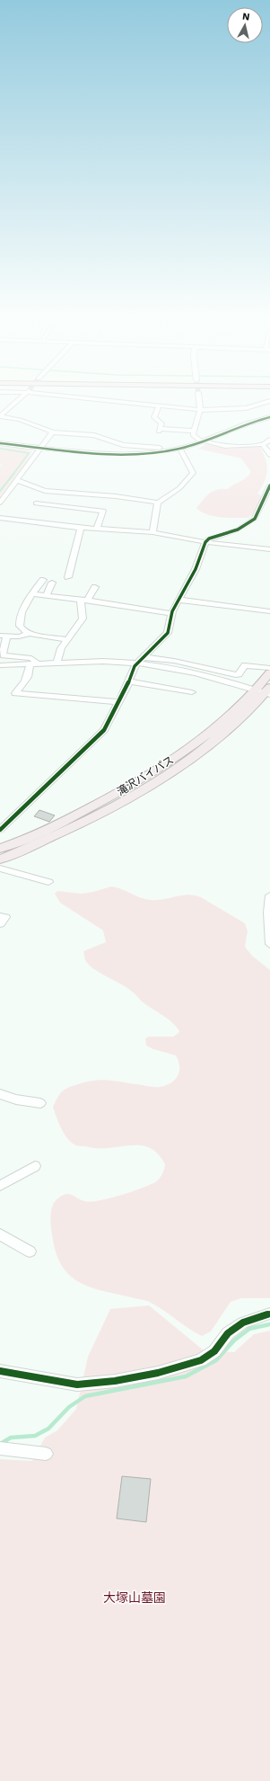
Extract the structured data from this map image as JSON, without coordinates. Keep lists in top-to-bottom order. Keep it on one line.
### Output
{"streets":{"highway":["滝沢バイパス"]},"parks":["大塚山墓園"],"north":"top"}
